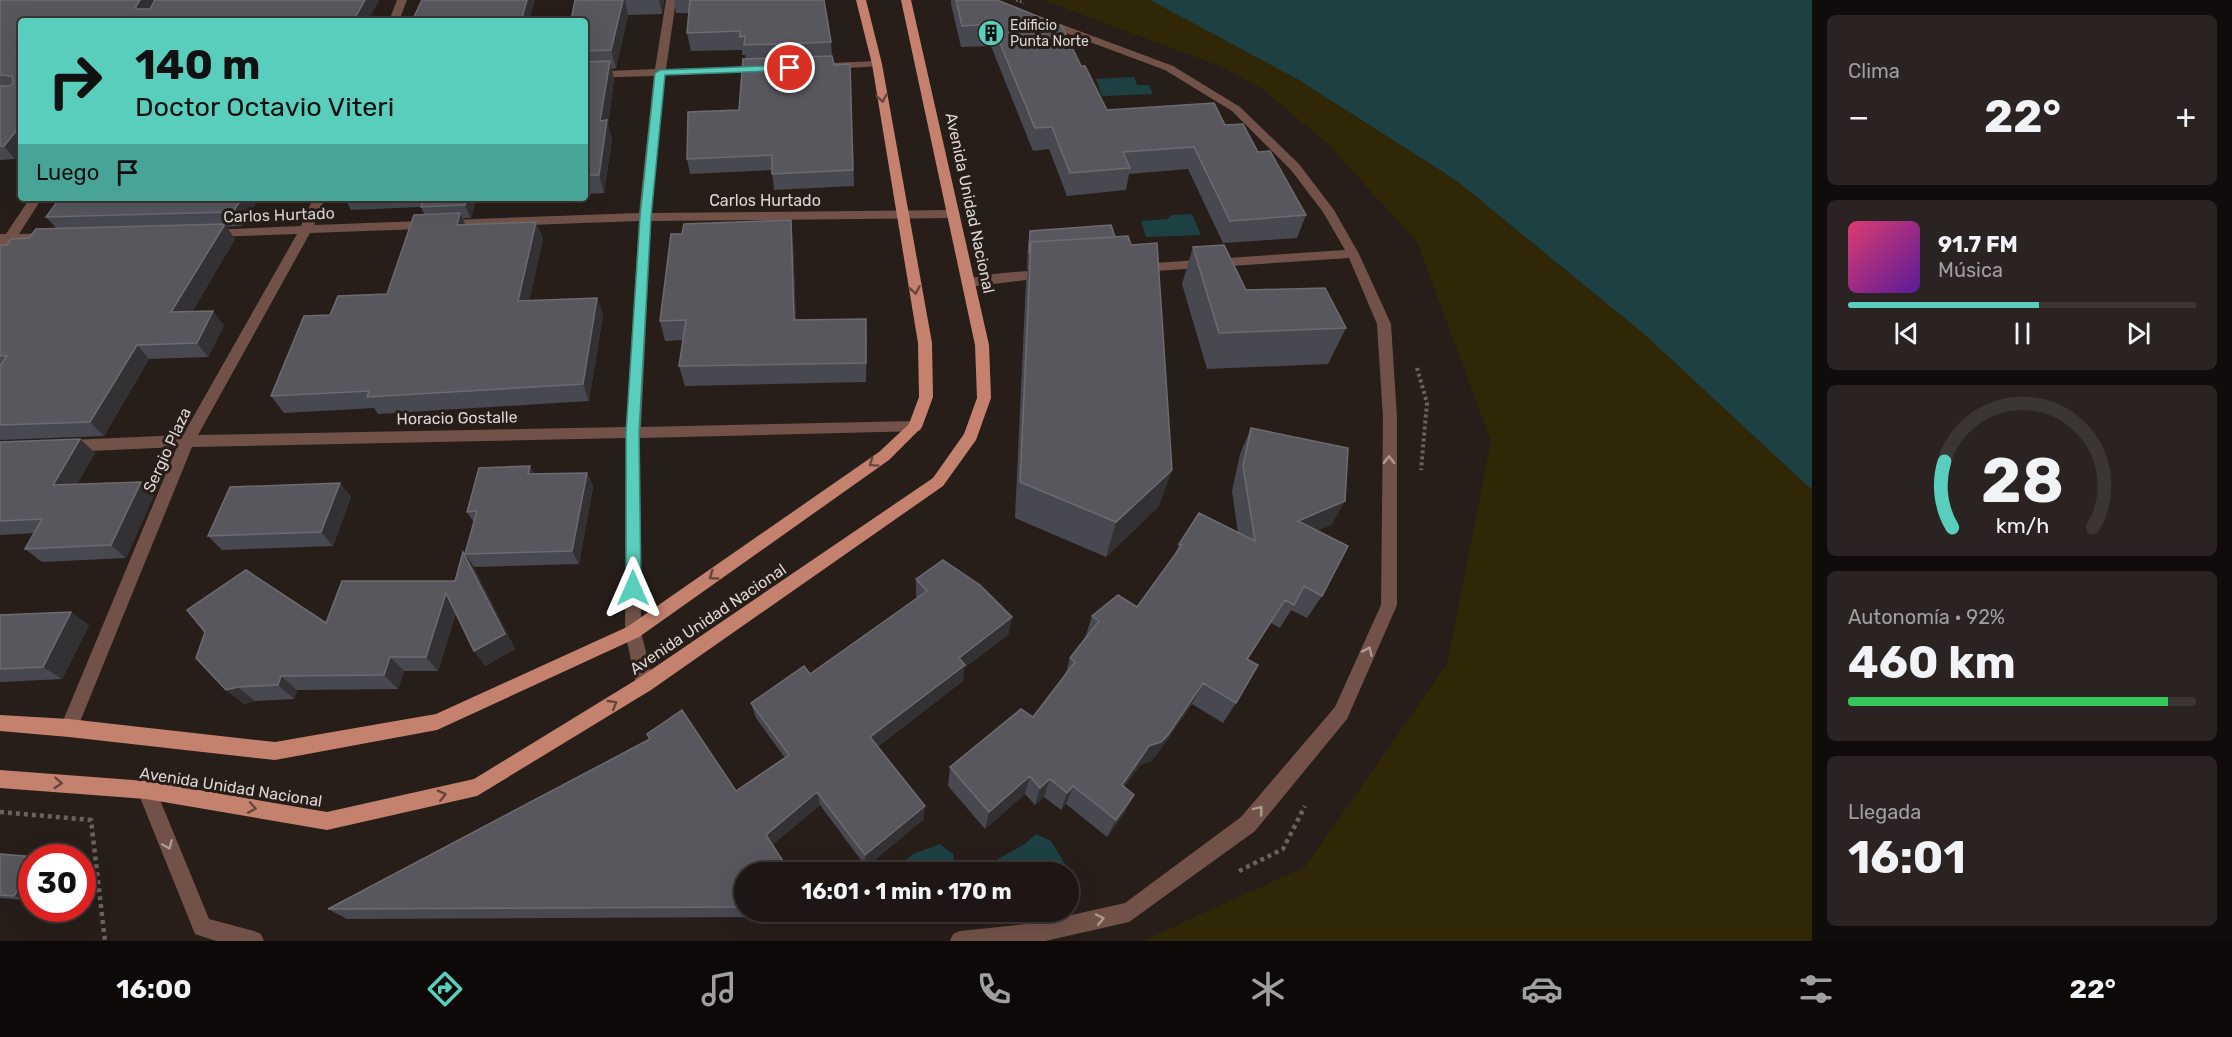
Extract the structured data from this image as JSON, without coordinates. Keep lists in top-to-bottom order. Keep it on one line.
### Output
{"streets":{"main road":["Avenida Unidad Nacional"],"street":["Carlos Hurtado","Horacio Gostalle","Sergio Plaza"]},"crossings":[["Carlos Hurtado","Avenida Unidad Nacional"],["Carlos Hurtado","Sergio Plaza"],["Avenida Unidad Nacional","Horacio Gostalle"],["Avenida Unidad Nacional","Sergio Plaza"],["Horacio Gostalle","Sergio Plaza"]],"places":{"building":["Edificio Punta Norte"]},"page":{"tile":["Clima",["Autonomía · 92%","460 km"],["Llegada","16:01"]],"turn":["140 m","Doctor Octavio Viteri"],"heat":["−","22°","+"],"then":"Luego","song":["91.7 FM","Música"],"limit":"30","trip":"16:01 · 1 min · 170 m","tabs":["16:00","22°"],"gauge":["28","km/h"]}}
